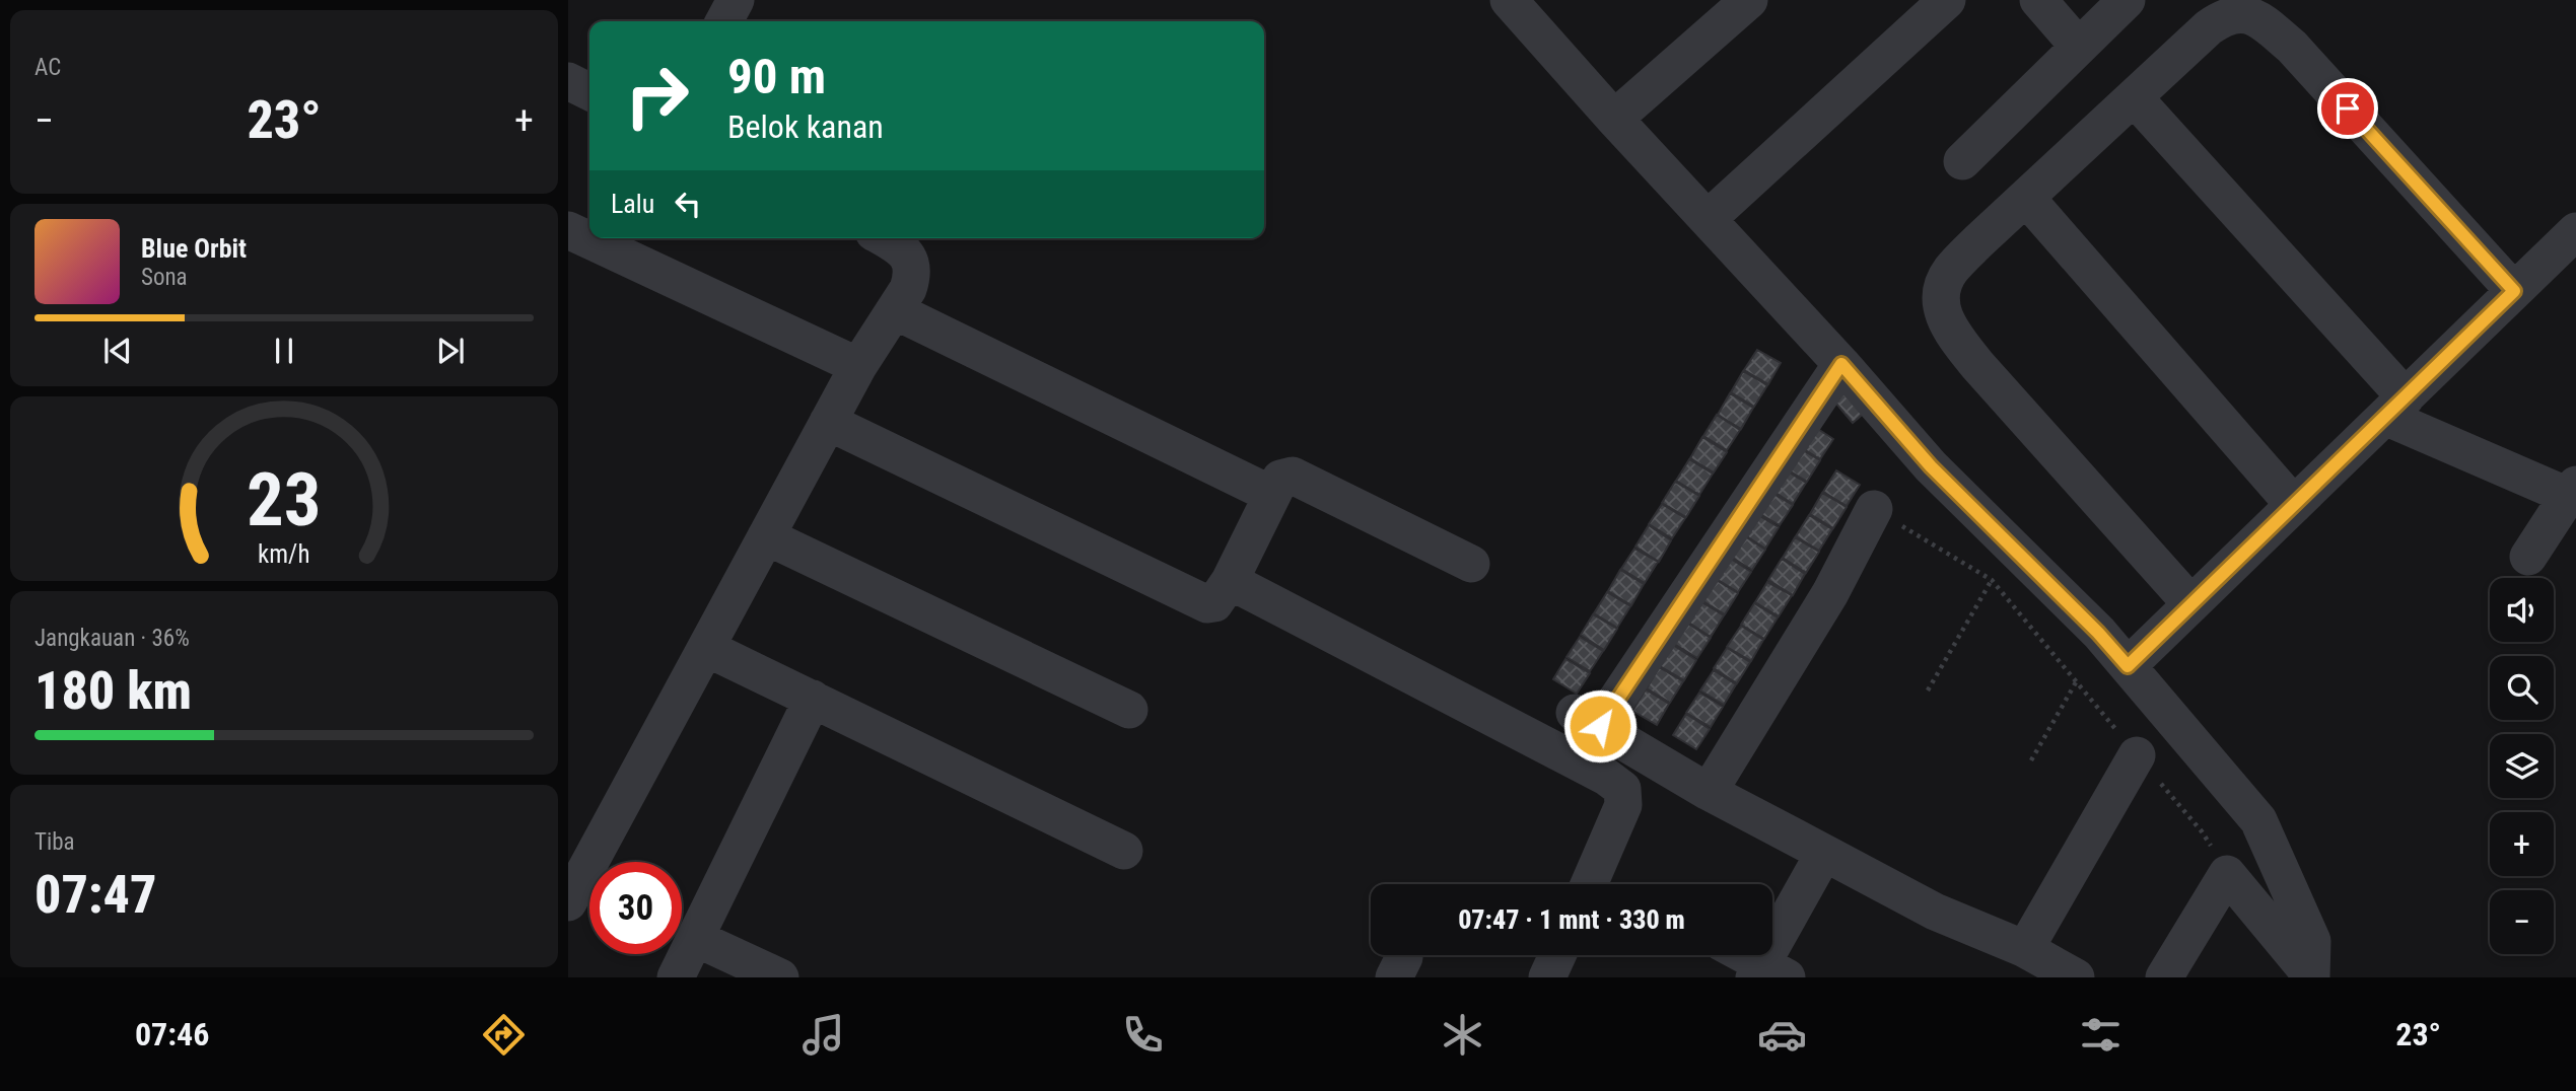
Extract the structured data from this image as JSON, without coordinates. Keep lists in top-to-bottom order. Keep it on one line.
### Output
{"page":{"tile":["AC",["Jangkauan · 36%","180 km"],["Tiba","07:47"]],"turn":["90 m","Belok kanan"],"heat":["−","23°","+"],"then":"Lalu","song":["Blue Orbit","Sona"],"map_buttons":["+","−"],"limit":"30","trip":"07:47 · 1 mnt · 330 m","tabs":["07:46","23°"],"gauge":["23","km/h"]}}
